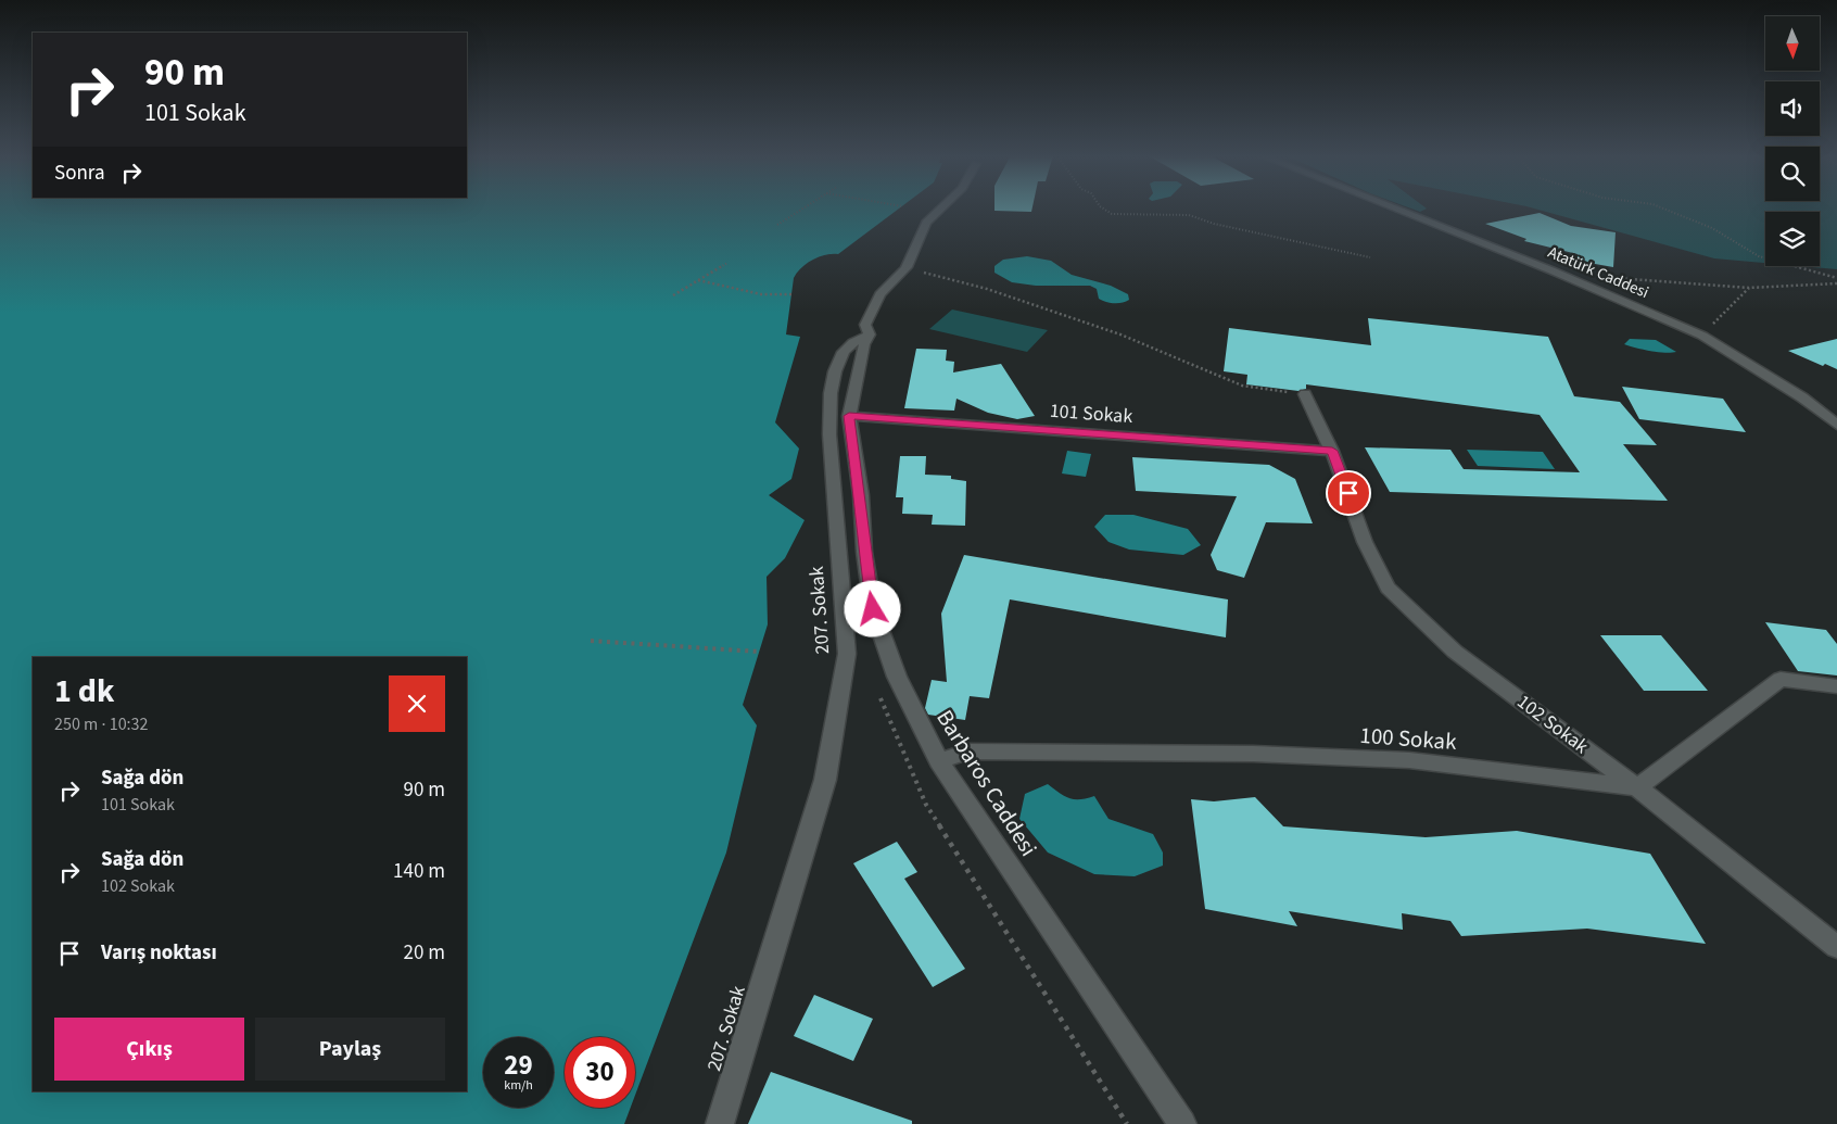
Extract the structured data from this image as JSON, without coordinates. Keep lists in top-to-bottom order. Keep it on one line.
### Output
{"streets":{"street":["Atatürk Caddesi","101 Sokak","207. Sokak","102 Sokak","100 Sokak","Barbaros Caddesi"]},"crossings":[["101 Sokak","102 Sokak"],["101 Sokak","Barbaros Caddesi"],["207. Sokak","Barbaros Caddesi"],["102 Sokak","100 Sokak"],["100 Sokak","Barbaros Caddesi"]],"north":"bottom","page":{"turn":["90 m","101 Sokak"],"then":"Sonra","heading":["1 dk","250 m · 10:32"],"list":[{"name":"Sağa dön","note":"101 Sokak","value":"90 m"},{"name":"Sağa dön","note":"102 Sokak","value":"140 m"},{"name":"Varış noktası","value":"20 m"}],"buttons":["Çıkış","Paylaş"],"speed":"29 km/h","limit":"30"}}
